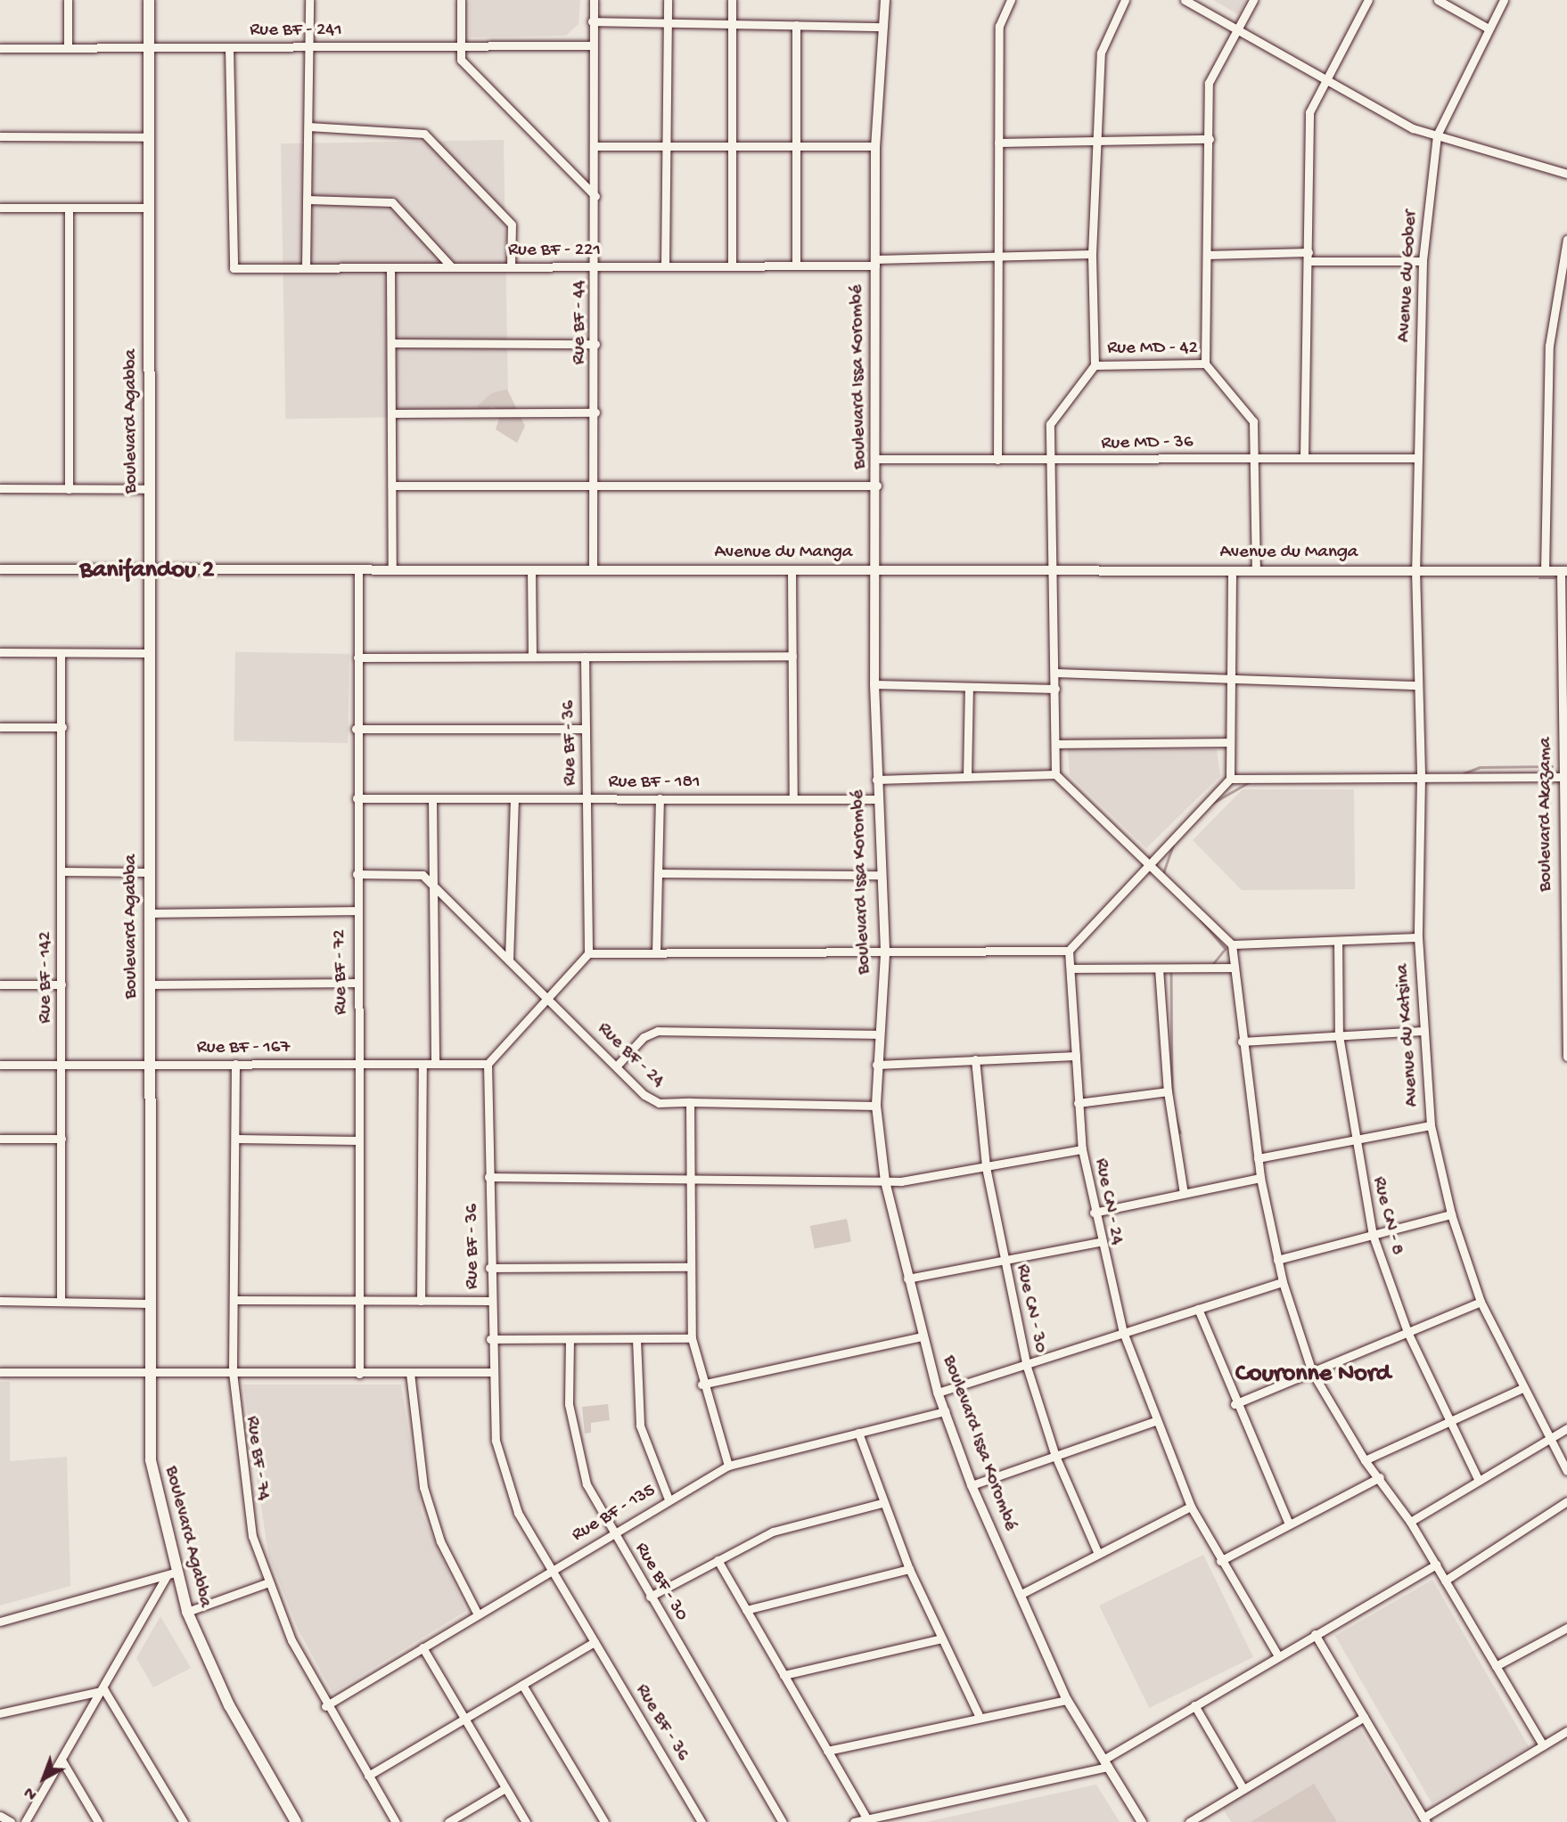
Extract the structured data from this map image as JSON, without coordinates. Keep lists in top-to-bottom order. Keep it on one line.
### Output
{"streets":{"main road":["Boulevard Agabba"],"street":["Rue BF - 241","Rue BF - 221","Avenue du Gober","Rue BF - 44","Rue MD - 42","Boulevard Issa Korombé","Rue MD - 36","Avenue du Manga","Rue BF - 36","Rue BF - 181","Boulevard Akazama","Rue BF - 72","Rue BF - 142","Avenue du Katsina","Rue BF - 167","Rue BF - 24","Rue CN - 24","Rue CN - 8","Rue CN - 30","Rue BF - 74","Rue BF - 135","Rue BF - 30"]},"crossings":[["Rue BF - 241","Rue BF - 221"],["Rue BF - 241","Rue BF - 44"],["Rue BF - 241","Boulevard Agabba"],["Rue BF - 221","Rue BF - 44"],["Rue BF - 221","Boulevard Issa Korombé"],["Avenue du Gober","Rue MD - 36"],["Avenue du Gober","Avenue du Manga"],["Avenue du Gober","Avenue du Katsina"],["Rue BF - 44","Avenue du Manga"],["Rue MD - 42","Rue MD - 36"],["Rue MD - 42","Avenue du Manga"],["Boulevard Issa Korombé","Rue MD - 36"],["Boulevard Issa Korombé","Avenue du Manga"],["Boulevard Issa Korombé","Rue BF - 181"],["Boulevard Issa Korombé","Rue BF - 24"],["Boulevard Issa Korombé","Rue BF - 135"],["Boulevard Agabba","Avenue du Manga"],["Boulevard Agabba","Rue BF - 167"],["Avenue du Manga","Boulevard Akazama"],["Avenue du Manga","Rue BF - 72"],["Avenue du Manga","Avenue du Katsina"],["Rue BF - 36","Rue BF - 181"],["Rue BF - 36","Rue BF - 167"],["Rue BF - 36","Rue BF - 135"],["Rue BF - 181","Rue BF - 72"],["Rue BF - 72","Rue BF - 167"],["Rue BF - 72","Rue BF - 24"],["Rue BF - 142","Rue BF - 167"],["Rue BF - 167","Rue BF - 74"],["Rue BF - 74","Rue BF - 135"],["Rue BF - 135","Rue BF - 30"]],"districts":["Banifandou 2","Couronne Nord"],"north":"bottom left"}
